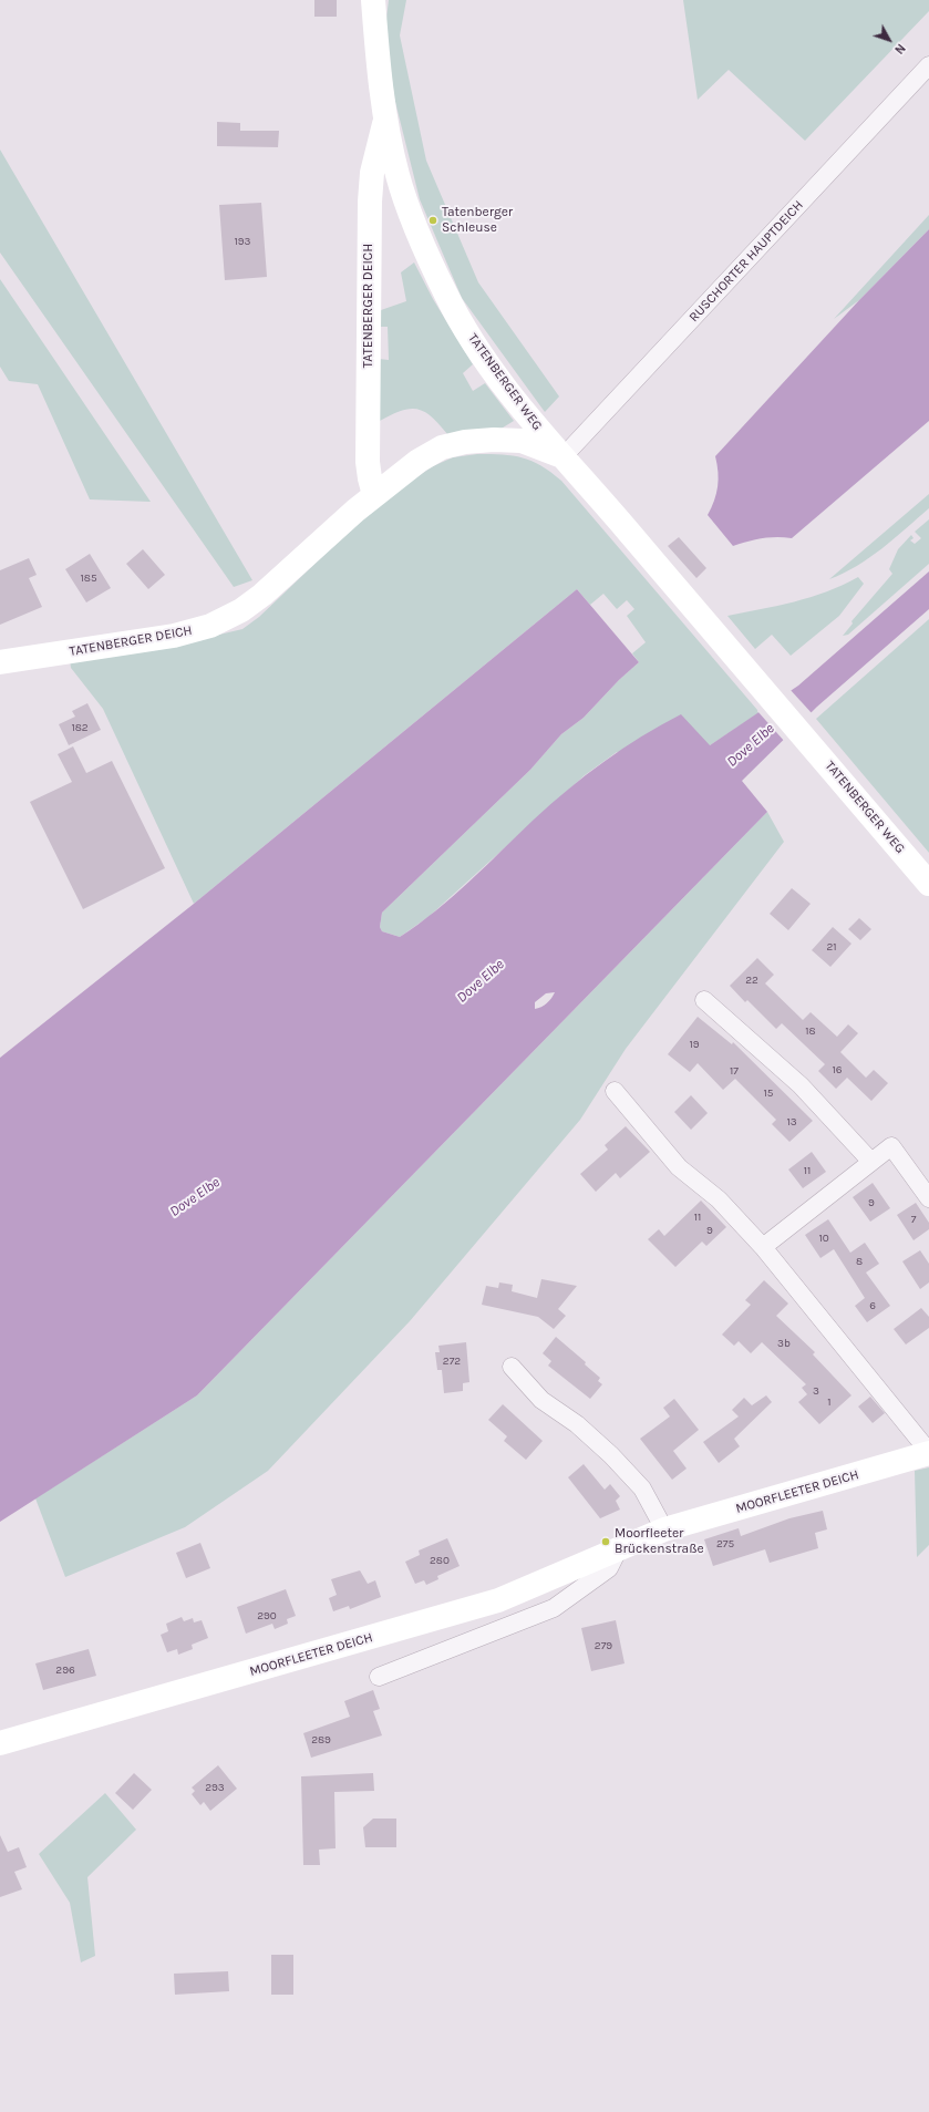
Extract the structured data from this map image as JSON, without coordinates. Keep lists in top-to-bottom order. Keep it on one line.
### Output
{"streets":{"street":["RUSCHORTER HAUPTDEICH","TATENBERGER DEICH","TATENBERGER WEG","MOORFLEETER DEICH"]},"crossings":[["RUSCHORTER HAUPTDEICH","TATENBERGER DEICH"],["RUSCHORTER HAUPTDEICH","TATENBERGER WEG"],["TATENBERGER DEICH","TATENBERGER WEG"]],"water":["Dove Elbe"],"places":["Tatenberger Schleuse","Moorfleeter Brückenstraße"],"house_numbers":["193","185","182","21","22","18","19","16","17","15","13","11","9","11","7","9","10","8","6","3b","272","3","1","275","280","290","279","296","289","293"],"north":"bottom right"}
